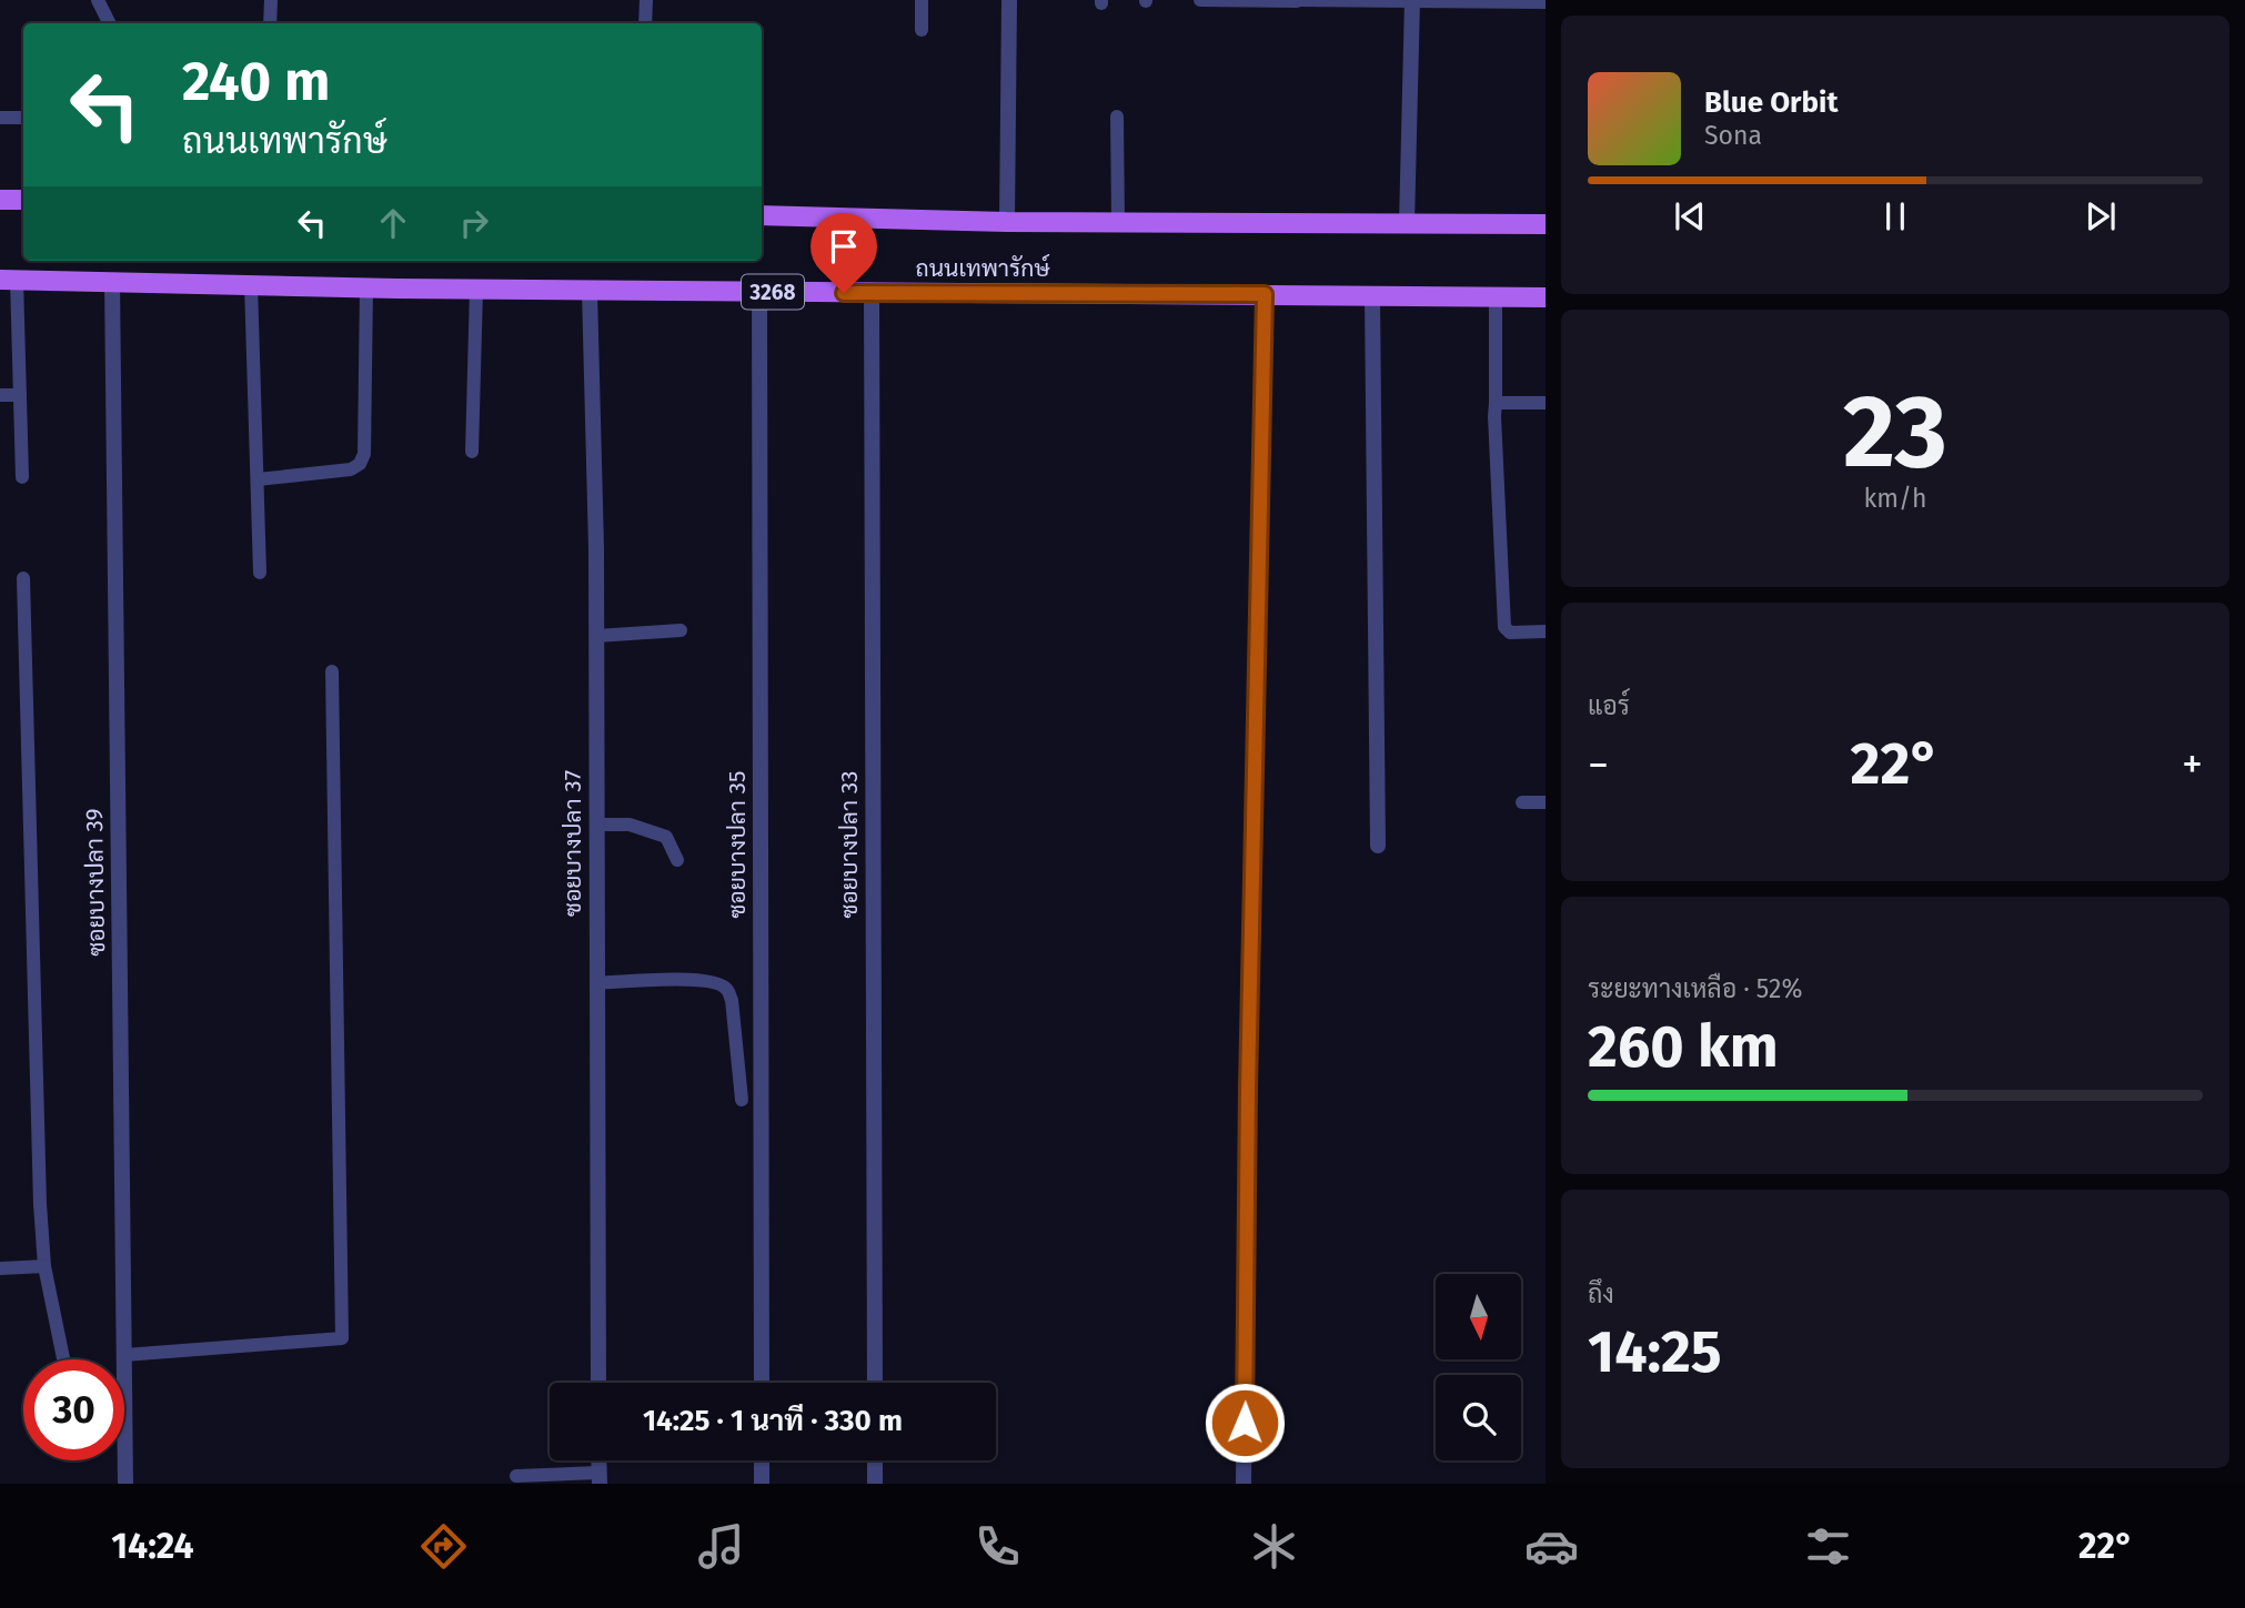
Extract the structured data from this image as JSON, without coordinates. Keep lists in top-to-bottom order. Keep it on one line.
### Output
{"streets":{"main road":["ถนนเทพารักษ์","3268"],"street":["ซอยบางปลา 37","ซอยบางปลา 35","ซอยบางปลา 33","ซอยบางปลา 39"]},"crossings":[["ถนนเทพารักษ์","ซอยบางปลา 37"],["ถนนเทพารักษ์","ซอยบางปลา 35"],["ถนนเทพารักษ์","ซอยบางปลา 33"],["ถนนเทพารักษ์","ซอยบางปลา 39"]],"north":"bottom","page":{"turn":["240 m","ถนนเทพารักษ์"],"song":["Blue Orbit","Sona"],"tile":[["23","km/h"],"แอร์",["ระยะทางเหลือ · 52%","260 km"],["ถึง","14:25"]],"heat":["−","22°","+"],"limit":"30","trip":"14:25 · 1 นาที · 330 m","tabs":["14:24","22°"]}}
